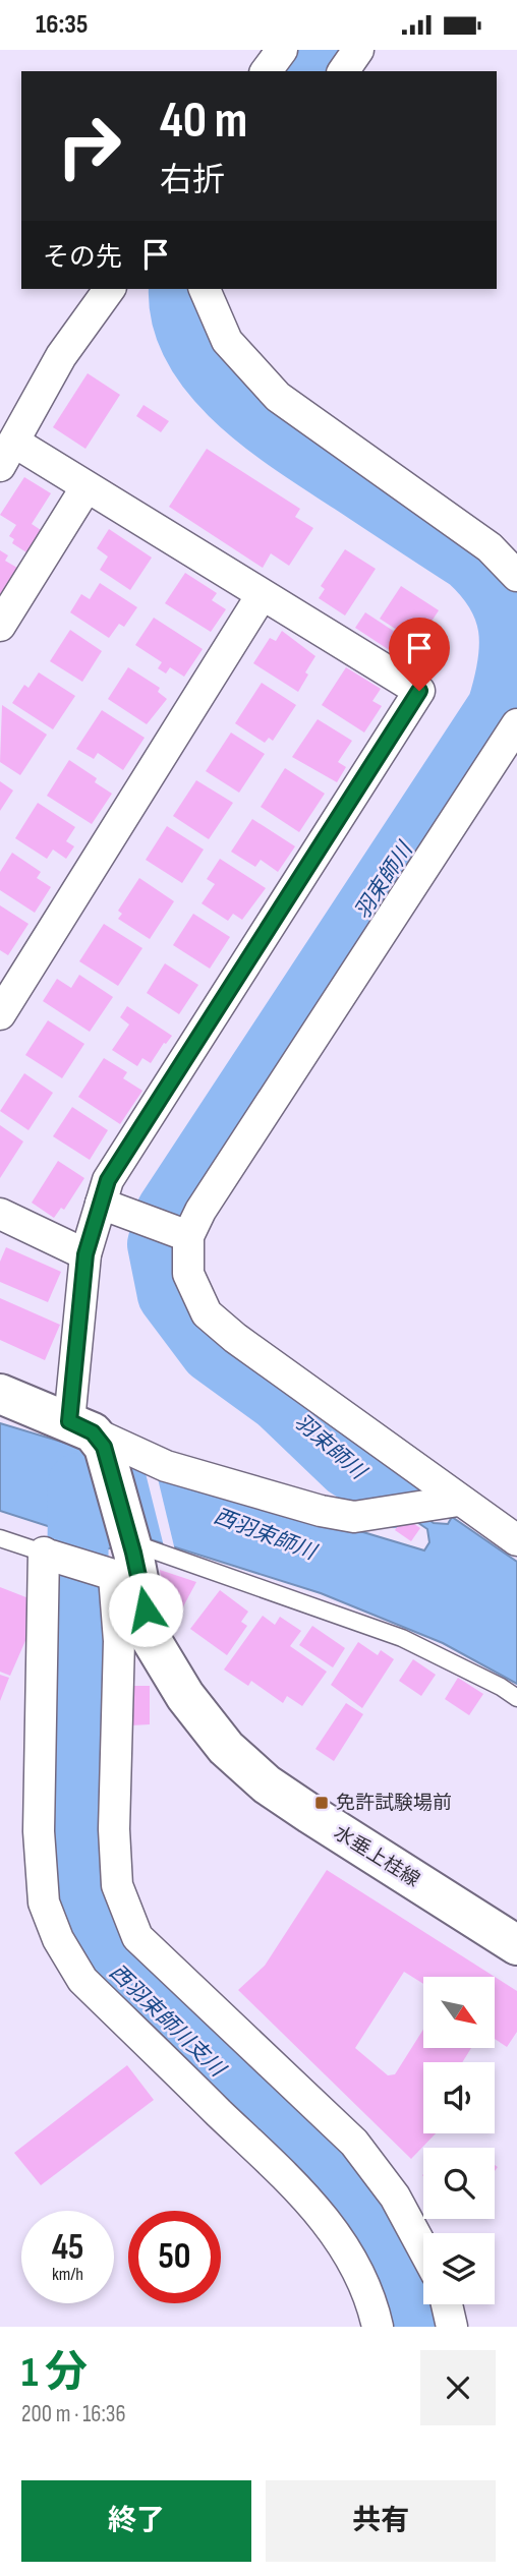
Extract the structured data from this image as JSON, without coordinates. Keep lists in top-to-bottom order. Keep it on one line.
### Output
{"streets":{"main road":["水垂上桂線"]},"water":["羽束師川","西羽束師川","西羽束師川支川"],"places":{"transit":["免許試験場前"]},"north":"bottom right","page":{"status":"16:35","turn":["40 m","右折"],"then":"その先","speed":"45 km/h","limit":"50","heading":["1 分","200 m · 16:36"],"buttons":["終了","共有"]}}
